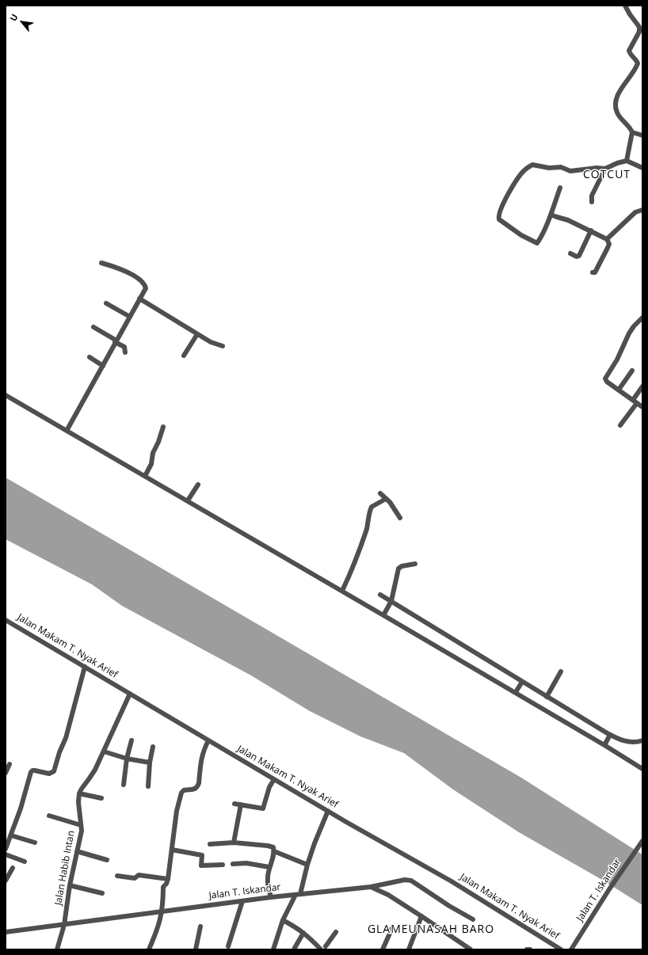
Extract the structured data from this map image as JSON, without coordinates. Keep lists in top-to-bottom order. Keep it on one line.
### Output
{"streets":{"street":["Jalan Makam T. Nyak Arief","Jalan Habib Intan","Jalan T. Iskandar"]},"crossings":[["Jalan Habib Intan","Jalan T. Iskandar"]],"districts":["COTCUT","GLAMEUNASAH BARO"],"north":"top left"}
